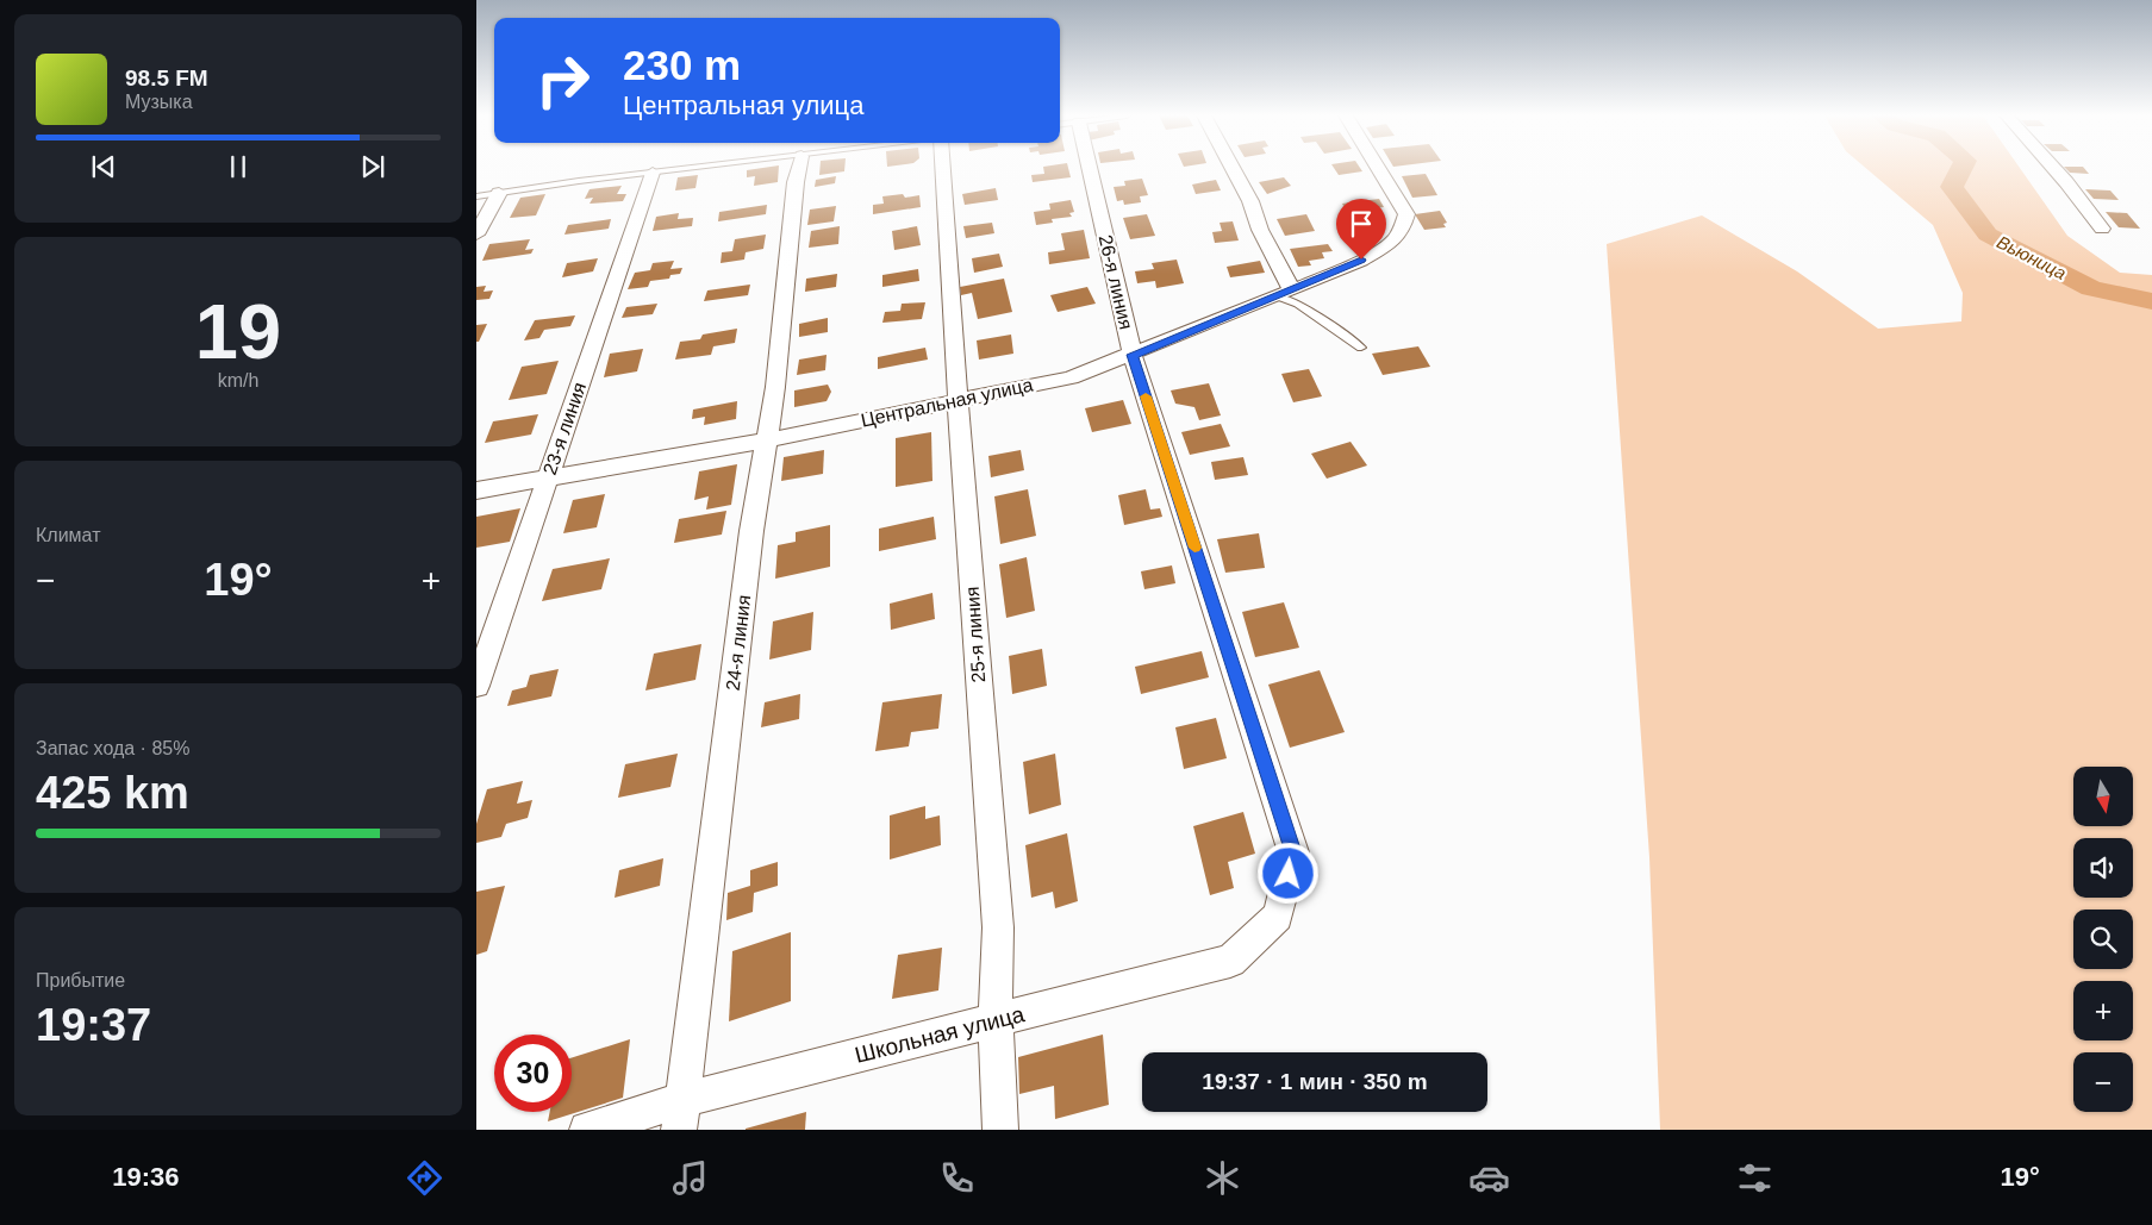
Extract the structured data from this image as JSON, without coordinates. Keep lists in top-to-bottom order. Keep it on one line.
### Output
{"streets":{"street":["26-я линия","Центральная улица","23-я линия","25-я линия","24-я линия","Школьная улица"]},"crossings":[["26-я линия","Центральная улица"],["26-я линия","Школьная улица"],["Центральная улица","23-я линия"],["Центральная улица","25-я линия"],["Центральная улица","24-я линия"],["25-я линия","Школьная улица"],["24-я линия","Школьная улица"]],"water":["Вьюница"],"north":"bottom","page":{"turn":["230 m","Центральная улица"],"song":["98.5 FM","Музыка"],"tile":[["19","km/h"],"Климат",["Запас хода · 85%","425 km"],["Прибытие","19:37"]],"heat":["−","19°","+"],"map_buttons":["+","−"],"limit":"30","trip":"19:37 · 1 мин · 350 m","tabs":["19:36","19°"]}}
